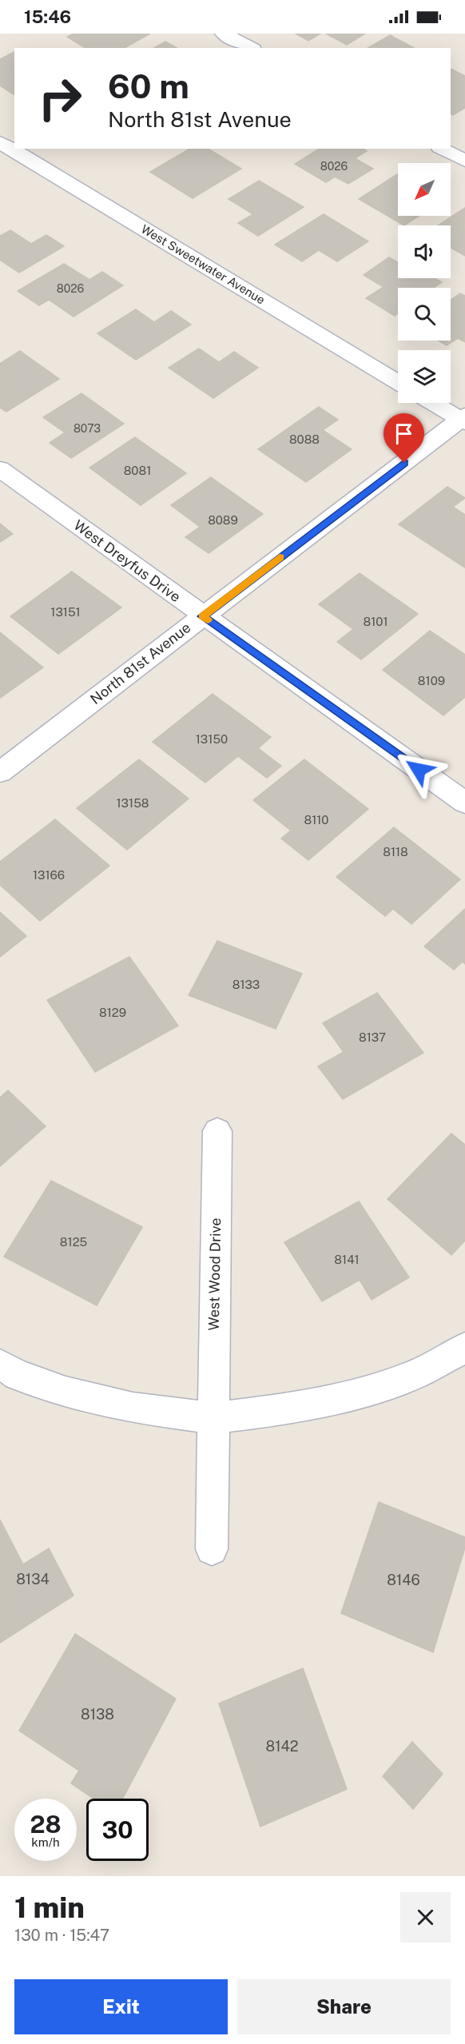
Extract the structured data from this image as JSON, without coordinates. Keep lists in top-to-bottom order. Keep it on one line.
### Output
{"streets":{"street":["West Sweetwater Avenue","West Dreyfus Drive","North 81st Avenue","West Wood Drive"]},"crossings":[["West Dreyfus Drive","North 81st Avenue"]],"house_numbers":["8026","8026","8073","8088","8081","8089","13151","8101","8109","13150","13158","8110","8118","13166","8133","8129","8137","8125","8141","8134","8146","8138","8142"],"north":"bottom left","page":{"status":"15:46","turn":["60 m","North 81st Avenue"],"speed":"28 km/h","limit":"30","heading":["1 min","130 m · 15:47"],"buttons":["Exit","Share"]}}
